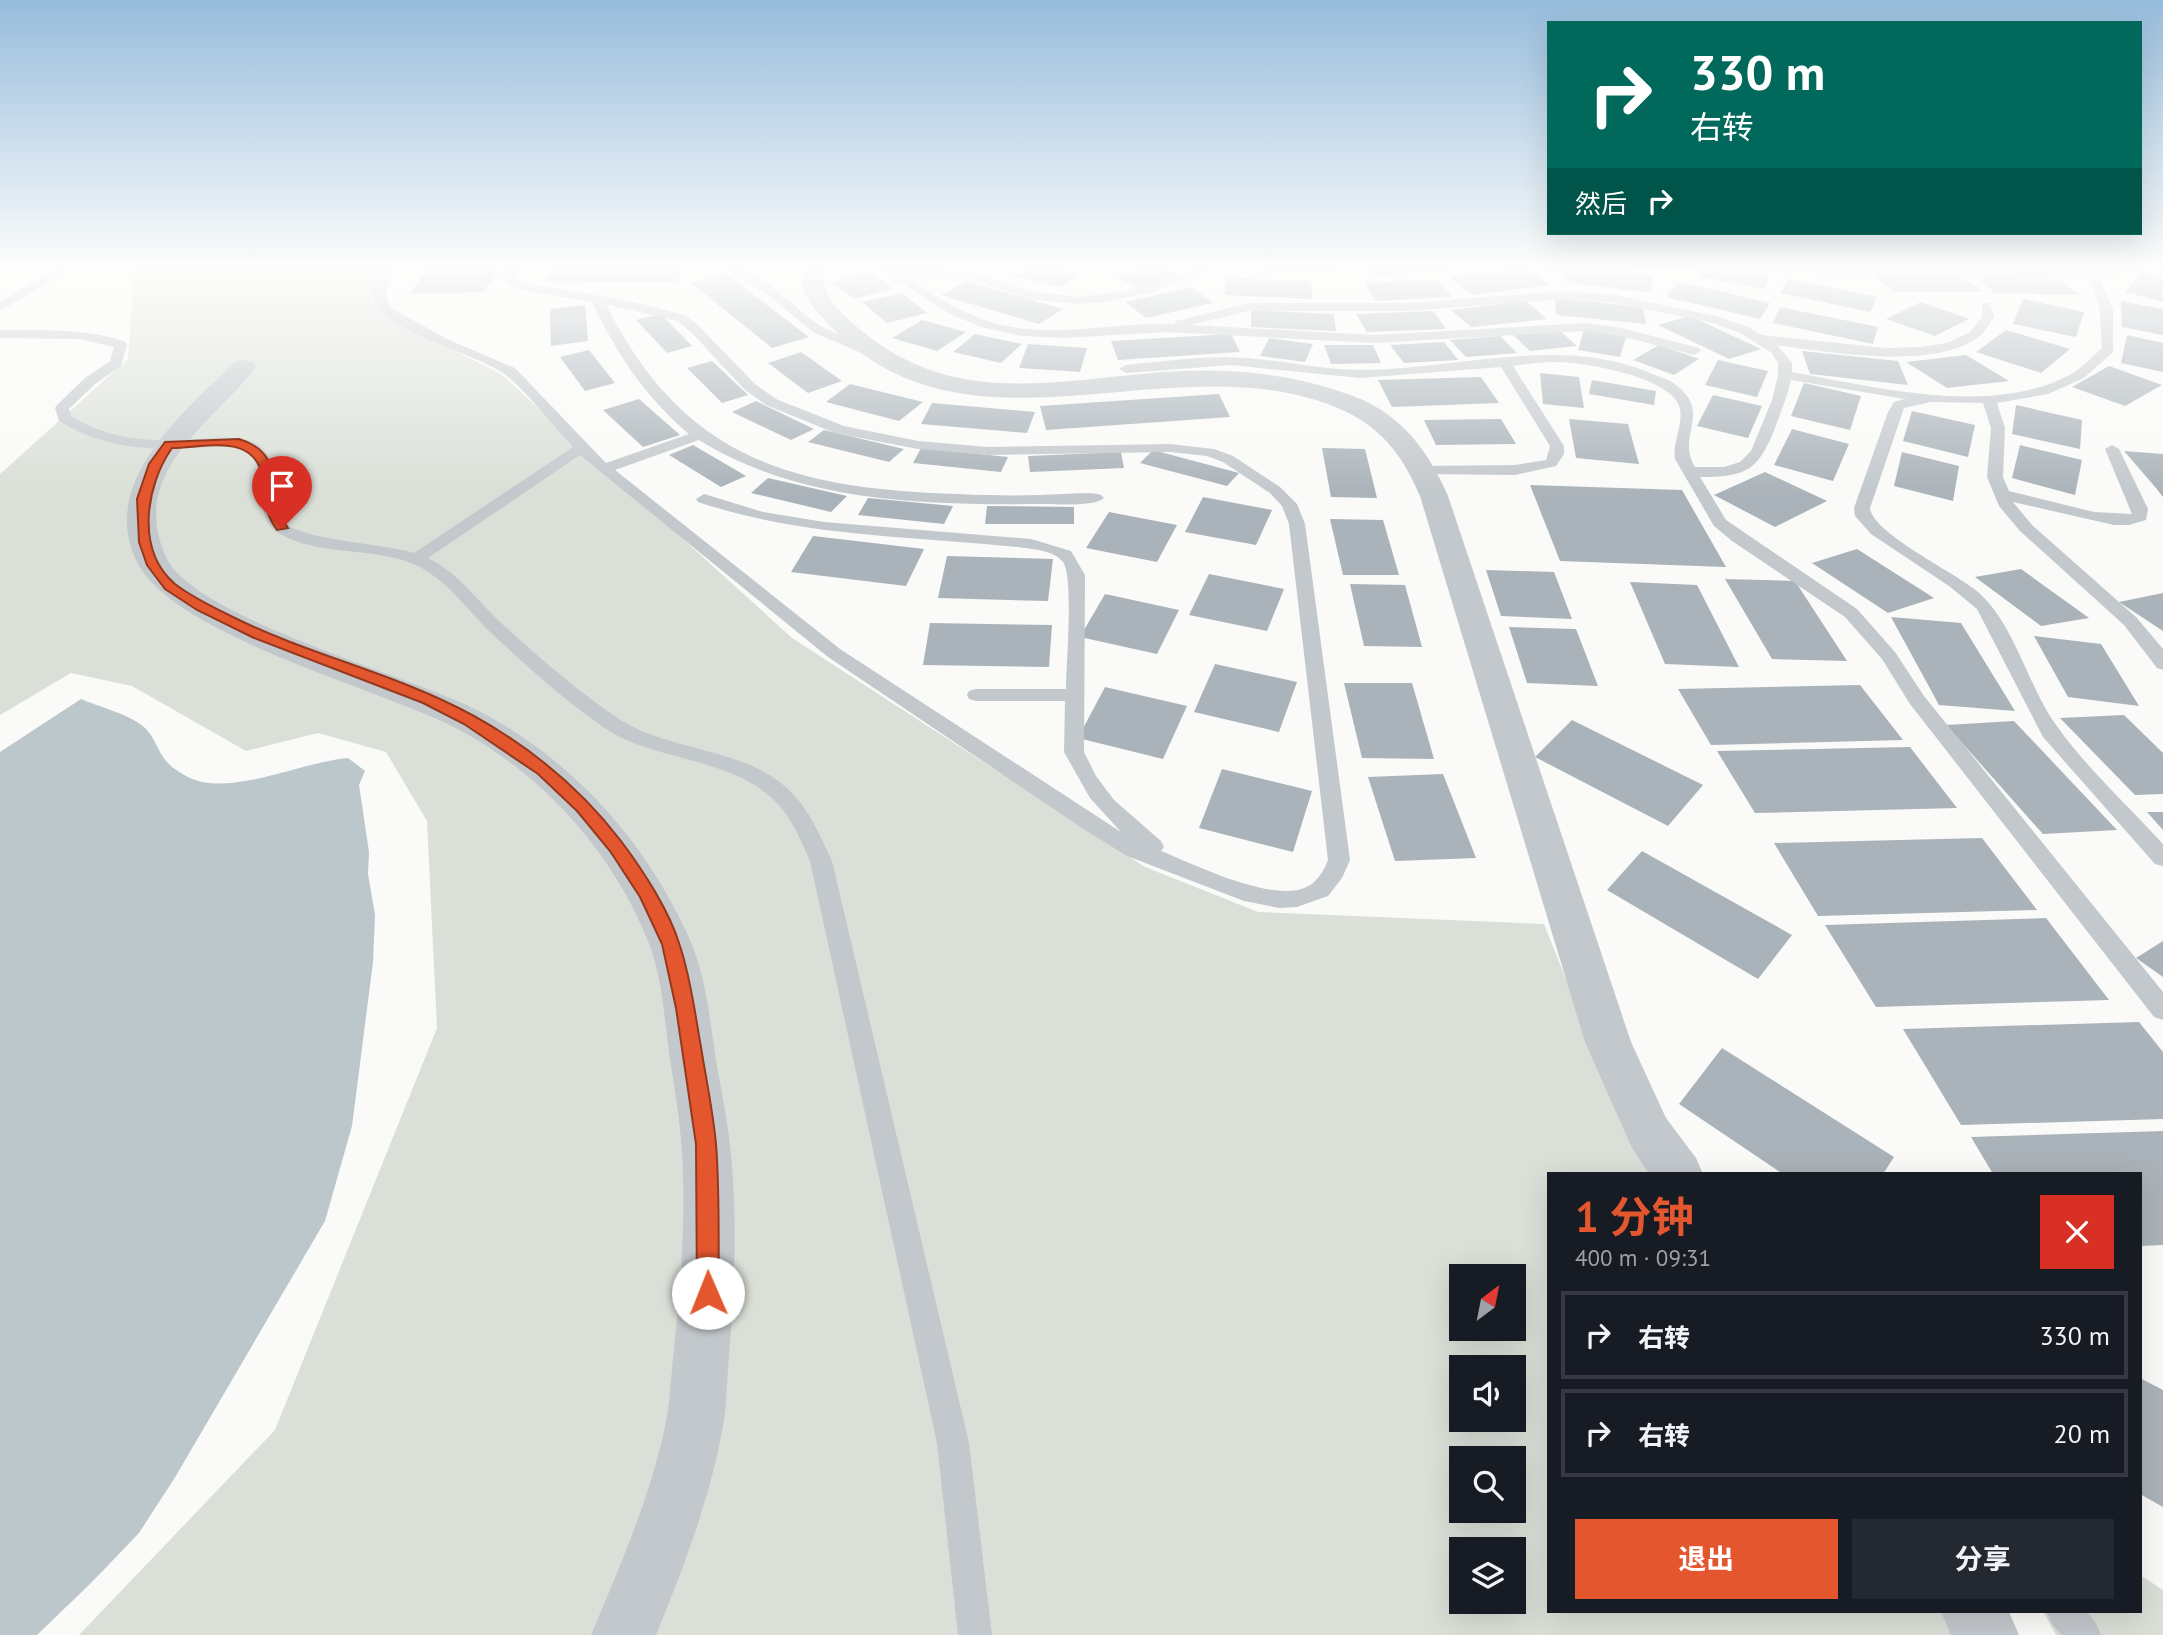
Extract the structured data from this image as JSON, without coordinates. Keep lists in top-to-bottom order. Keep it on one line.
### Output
{"north":"top right","page":{"turn":["330 m","右转"],"then":"然后","heading":["1 分钟","400 m · 09:31"],"list":[{"name":"右转","value":"330 m"},{"name":"右转","value":"20 m"}],"buttons":["退出","分享"]}}
